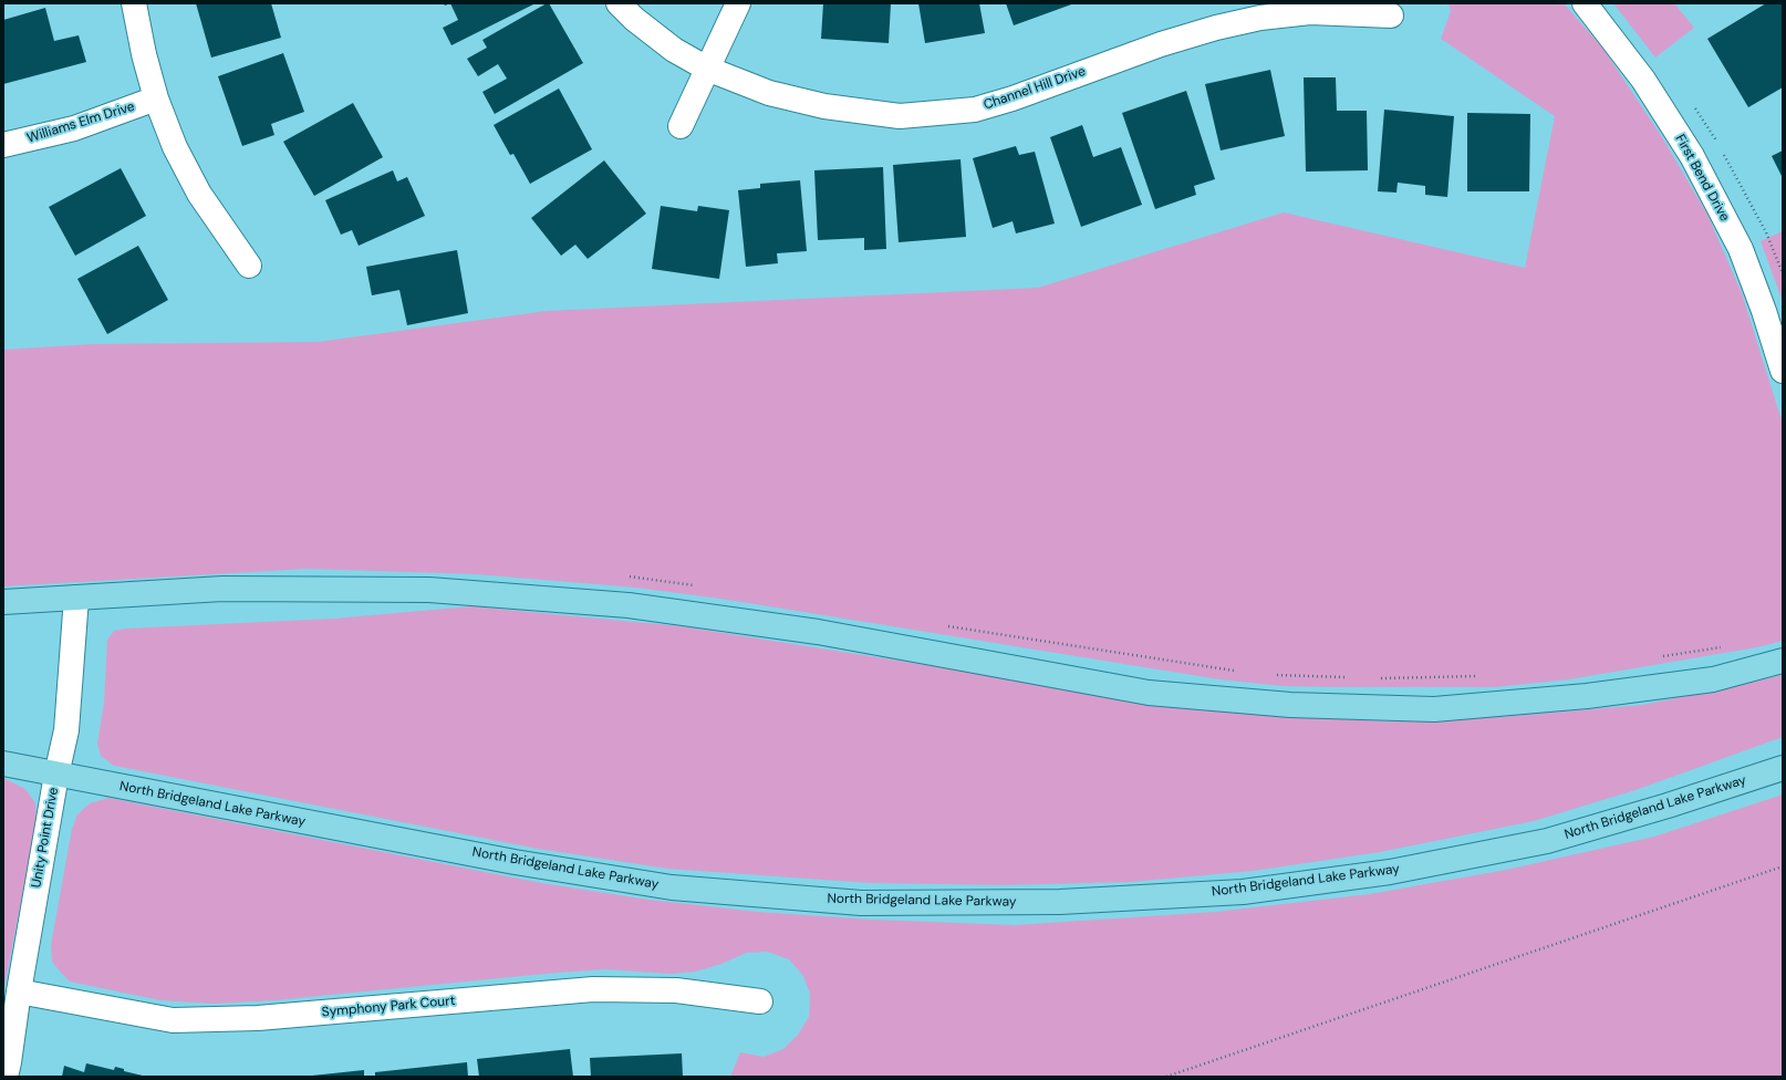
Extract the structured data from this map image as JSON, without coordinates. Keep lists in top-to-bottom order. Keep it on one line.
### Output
{"streets":{"main road":["North Bridgeland Lake Parkway"],"street":["Channel Hill Drive","Williams Elm Drive","First Bend Drive","Unity Point Drive","Symphony Park Court"]},"crossings":[["North Bridgeland Lake Parkway","Unity Point Drive"],["Unity Point Drive","Symphony Park Court"]]}
